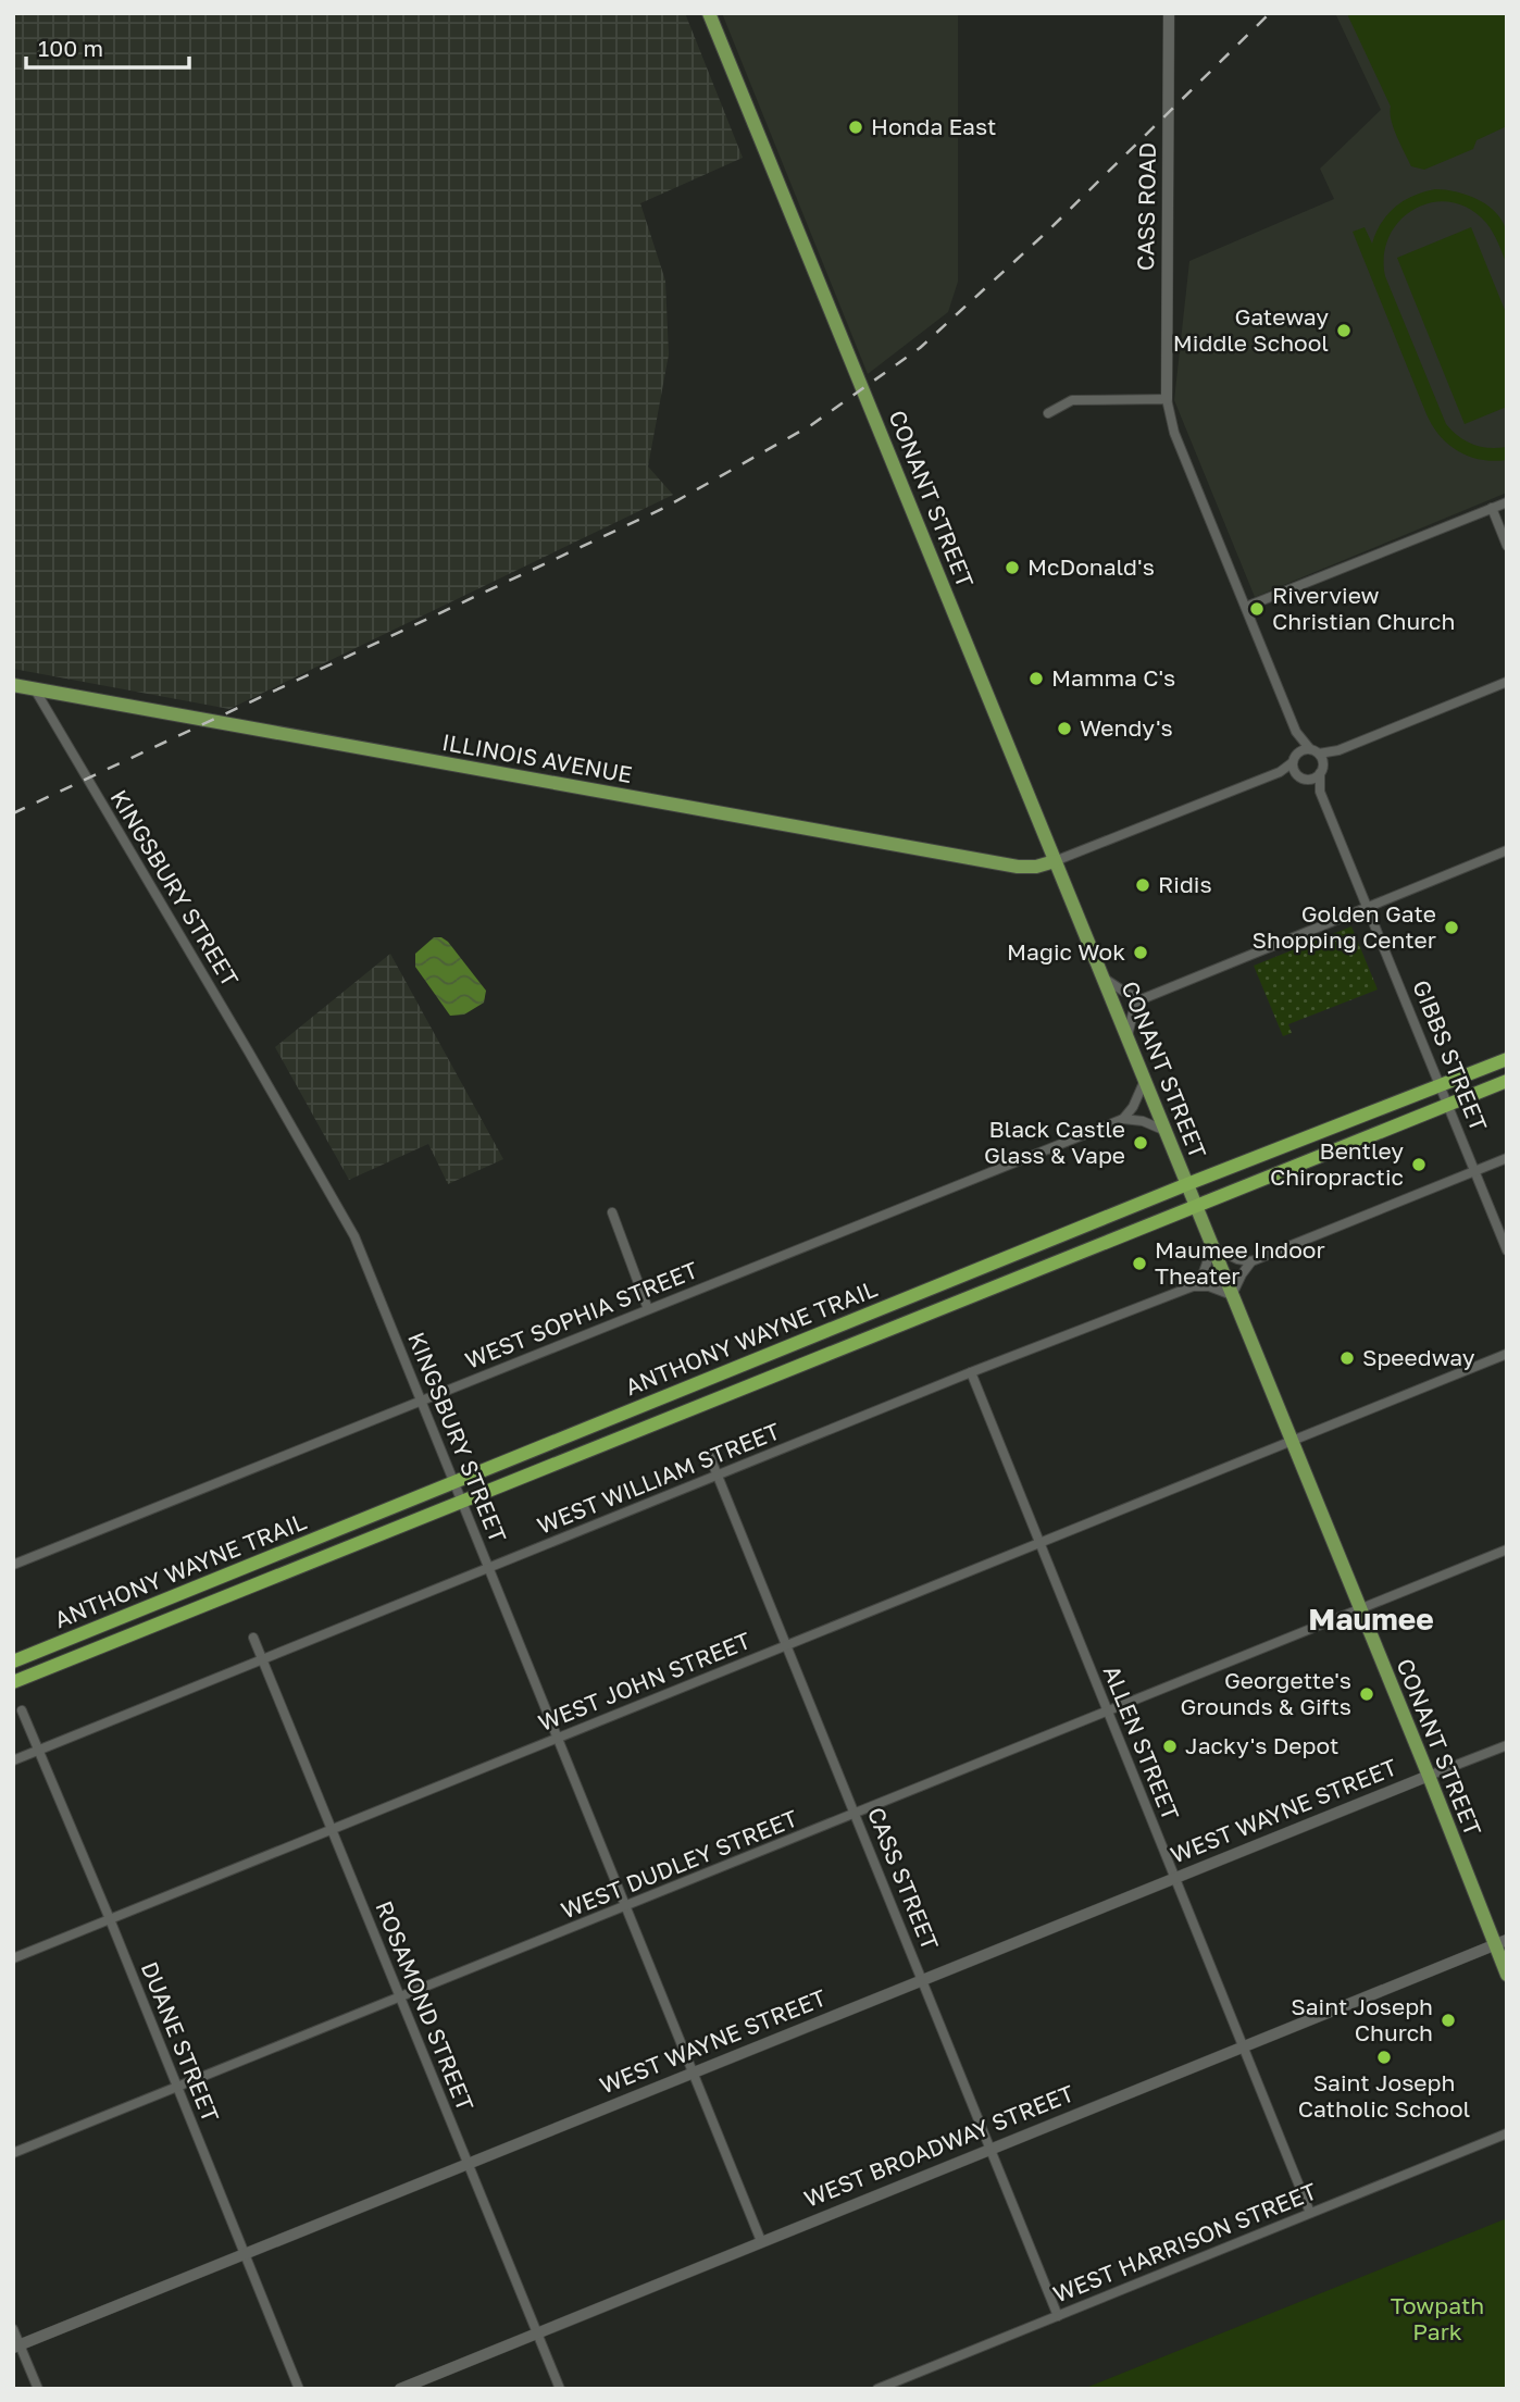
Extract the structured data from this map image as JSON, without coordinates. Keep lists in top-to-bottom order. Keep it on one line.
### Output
{"streets":{"highway":["ANTHONY WAYNE TRAIL"],"main road":["CONANT STREET","ILLINOIS AVENUE"],"street":["CASS ROAD","KINGSBURY STREET","GIBBS STREET","WEST SOPHIA STREET","WEST WILLIAM STREET","WEST JOHN STREET","ALLEN STREET","WEST WAYNE STREET","WEST DUDLEY STREET","CASS STREET","ROSAMOND STREET","DUANE STREET","WEST BROADWAY STREET","WEST HARRISON STREET"]},"crossings":[["CONANT STREET","ILLINOIS AVENUE"],["CONANT STREET","ANTHONY WAYNE TRAIL"],["CONANT STREET","WEST JOHN STREET"],["CONANT STREET","WEST WAYNE STREET"],["CONANT STREET","WEST DUDLEY STREET"],["CONANT STREET","WEST BROADWAY STREET"],["ILLINOIS AVENUE","KINGSBURY STREET"],["KINGSBURY STREET","WEST SOPHIA STREET"],["KINGSBURY STREET","ANTHONY WAYNE TRAIL"],["KINGSBURY STREET","WEST WILLIAM STREET"],["KINGSBURY STREET","WEST JOHN STREET"],["KINGSBURY STREET","WEST WAYNE STREET"],["KINGSBURY STREET","WEST DUDLEY STREET"],["KINGSBURY STREET","WEST BROADWAY STREET"],["GIBBS STREET","ANTHONY WAYNE TRAIL"],["WEST WILLIAM STREET","ALLEN STREET"],["WEST WILLIAM STREET","CASS STREET"],["WEST WILLIAM STREET","ROSAMOND STREET"],["WEST WILLIAM STREET","DUANE STREET"],["WEST JOHN STREET","ALLEN STREET"],["WEST JOHN STREET","CASS STREET"],["WEST JOHN STREET","ROSAMOND STREET"],["WEST JOHN STREET","DUANE STREET"],["ALLEN STREET","WEST WAYNE STREET"],["ALLEN STREET","WEST DUDLEY STREET"],["ALLEN STREET","WEST BROADWAY STREET"],["ALLEN STREET","WEST HARRISON STREET"],["WEST WAYNE STREET","CASS STREET"],["WEST WAYNE STREET","ROSAMOND STREET"],["WEST WAYNE STREET","DUANE STREET"],["WEST DUDLEY STREET","CASS STREET"],["WEST DUDLEY STREET","ROSAMOND STREET"],["WEST DUDLEY STREET","DUANE STREET"],["CASS STREET","WEST BROADWAY STREET"],["CASS STREET","WEST HARRISON STREET"],["ROSAMOND STREET","WEST BROADWAY STREET"]],"districts":["Maumee"],"parks":["Towpath Park"],"places":["Honda East","Gateway Middle School","McDonald's","Riverview Christian Church","Mamma C's","Wendy's","Ridis","Golden Gate Shopping Center","Magic Wok","Black Castle Glass & Vape","Bentley Chiropractic","Maumee Indoor Theater","Speedway","Georgette's Grounds & Gifts","Jacky's Depot","Saint Joseph Church","Saint Joseph Catholic School"],"scale_bar":"100 m"}
